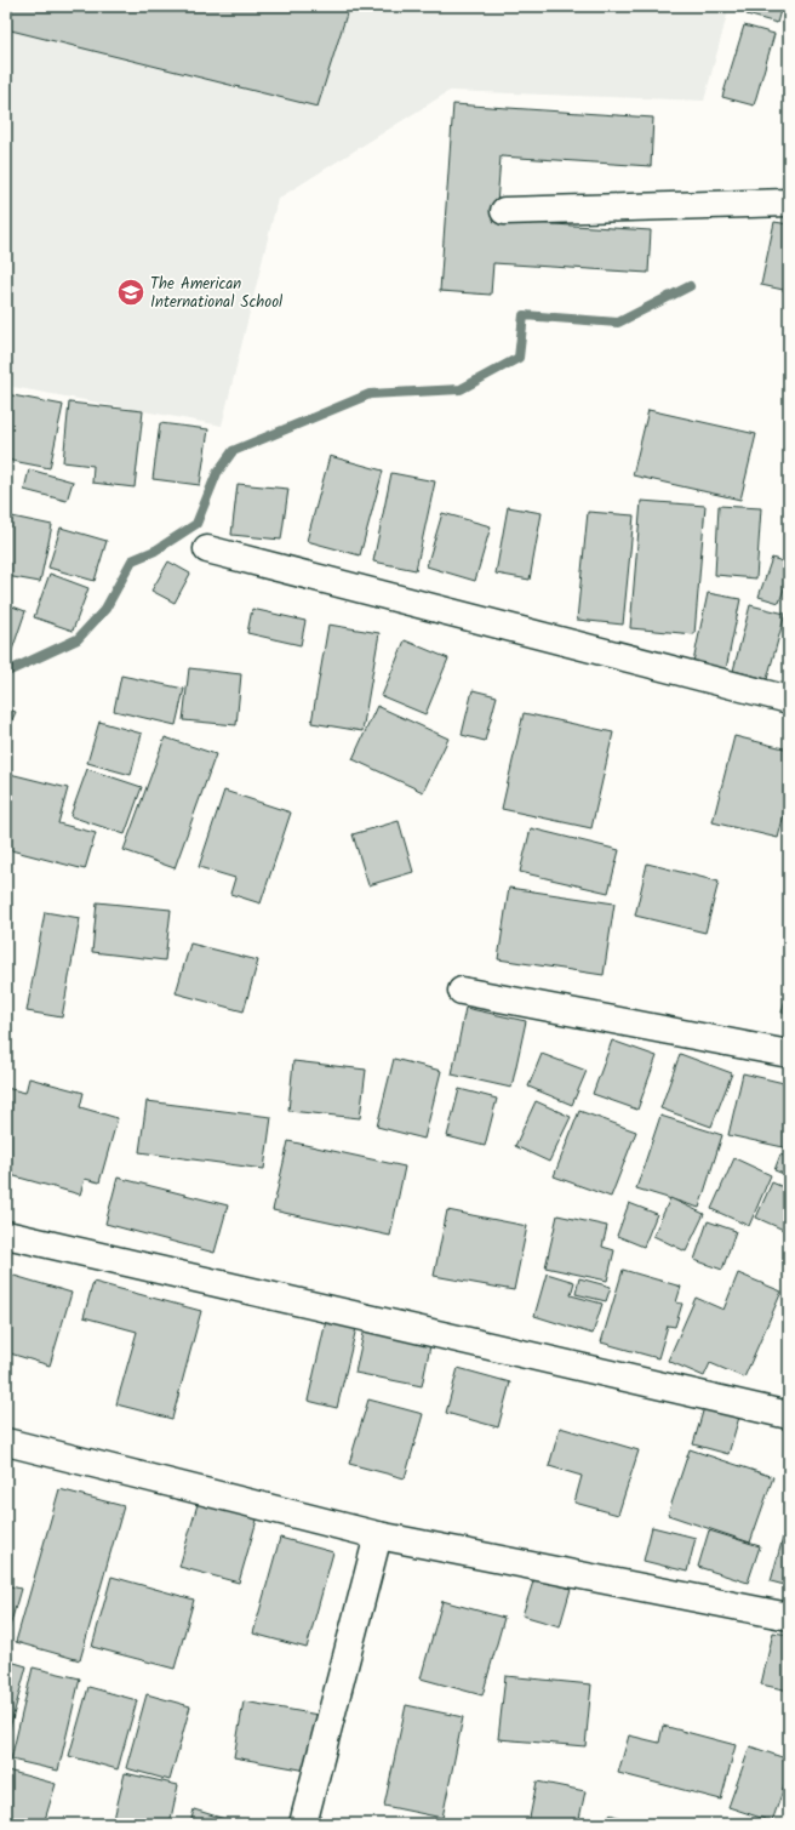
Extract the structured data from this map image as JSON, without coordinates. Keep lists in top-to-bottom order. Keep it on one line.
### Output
{"places":{"school or university":["The American International School"]}}
